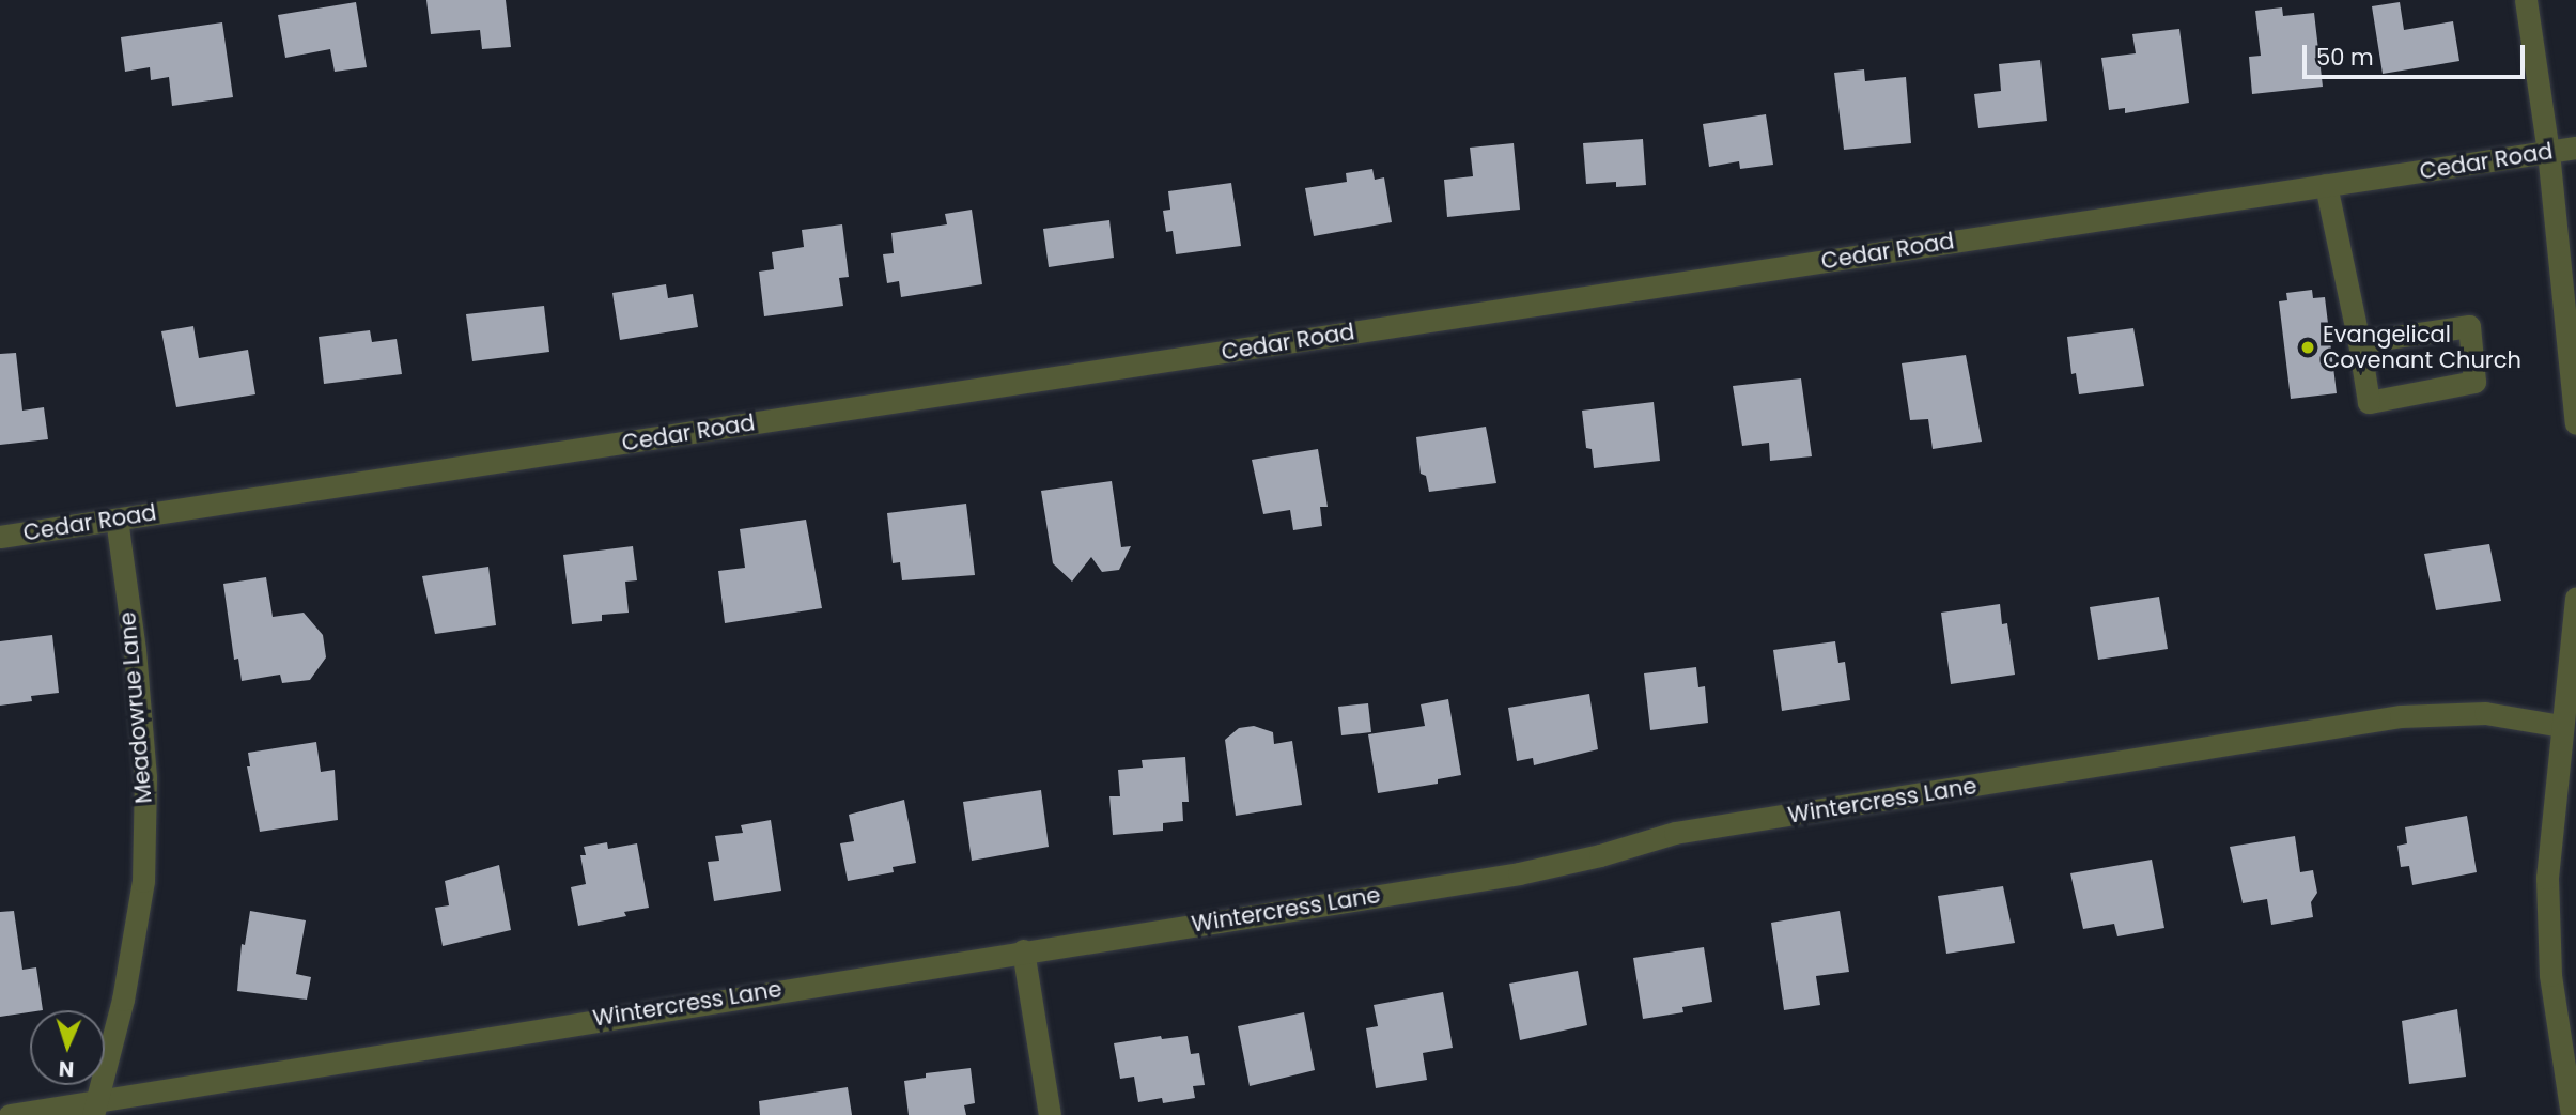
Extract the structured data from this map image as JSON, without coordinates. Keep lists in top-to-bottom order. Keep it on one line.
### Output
{"streets":{"street":["Cedar Road","Meadowrue Lane","Wintercress Lane"]},"crossings":[["Cedar Road","Meadowrue Lane"],["Meadowrue Lane","Wintercress Lane"]],"places":["Evangelical Covenant Church"],"scale_bar":"50 m","north":"bottom"}
